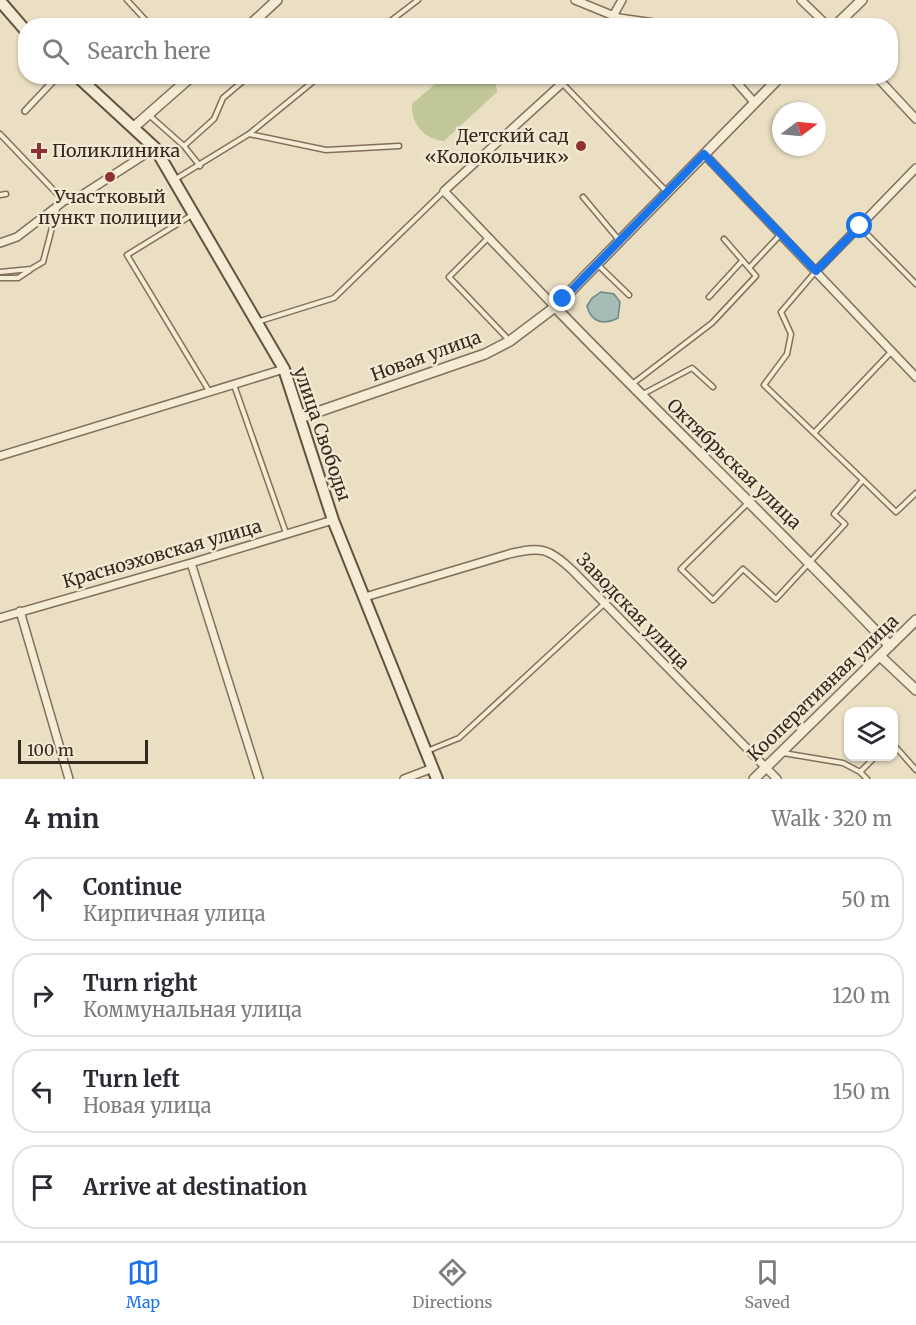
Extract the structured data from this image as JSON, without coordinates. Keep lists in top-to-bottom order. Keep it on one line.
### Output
{"streets":{"main road":["улица Свободы"],"street":["Новая улица","Октябрьская улица","Красноэховская улица","Заводская улица","Кооперативная улица"]},"crossings":[["Новая улица","улица Свободы"],["Новая улица","Октябрьская улица"],["улица Свободы","Красноэховская улица"],["улица Свободы","Заводская улица"],["Октябрьская улица","Кооперативная улица"],["Заводская улица","Кооперативная улица"]],"places":{"other":["Детский сад «Колокольчик»","Участковый пункт полиции"],"health":["Поликлиника"]},"scale_bar":"100 m","north":"right","page":{"search":"Search here","scale":"100 m","heading":["4 min","Walk · 320 m"],"list":[["Continue","Кирпичная улица","50 m"],["Turn right","Коммунальная улица","120 m"],["Turn left","Новая улица","150 m"],"Arrive at destination"],"nav":["Map","Directions","Saved"]}}
